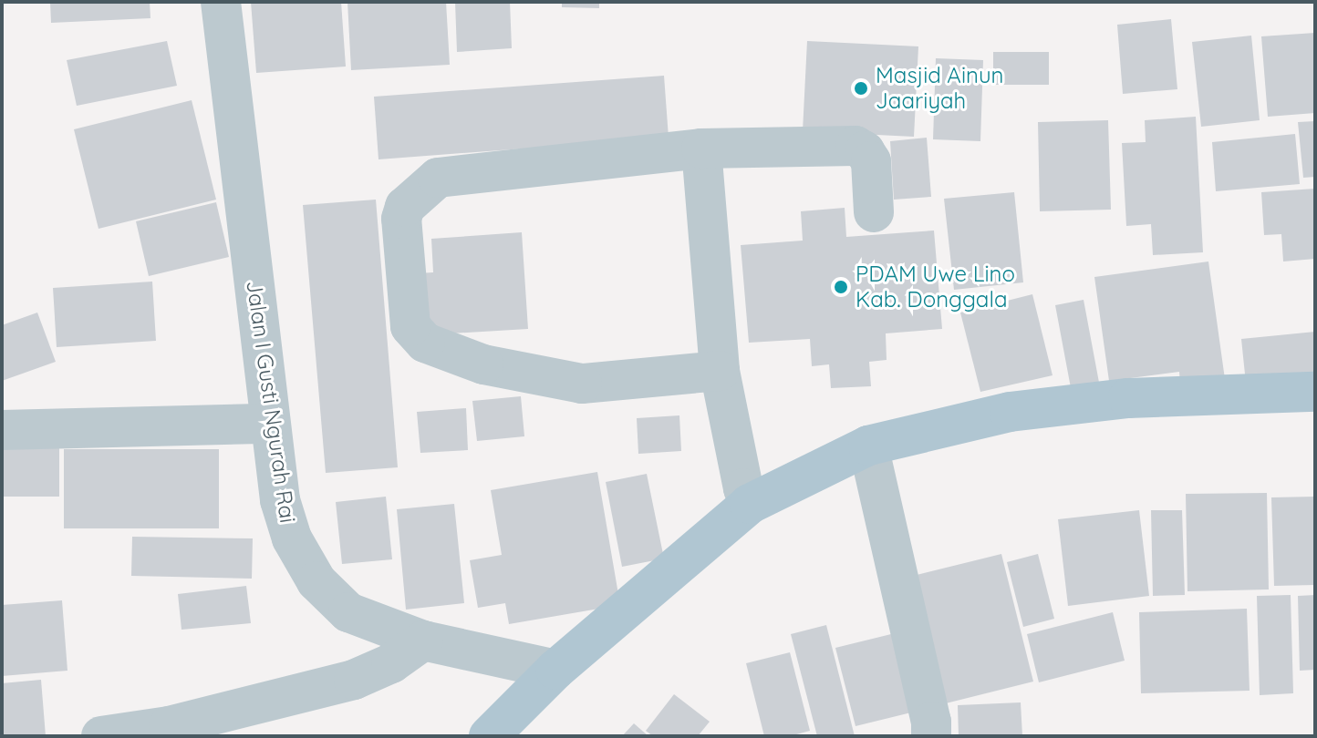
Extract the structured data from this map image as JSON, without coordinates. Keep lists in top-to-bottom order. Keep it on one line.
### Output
{"streets":{"street":["Jalan I Gusti Ngurah Rai"]},"places":["Masjid Ainun Jaariyah","PDAM Uwe Lino Kab. Donggala"]}
